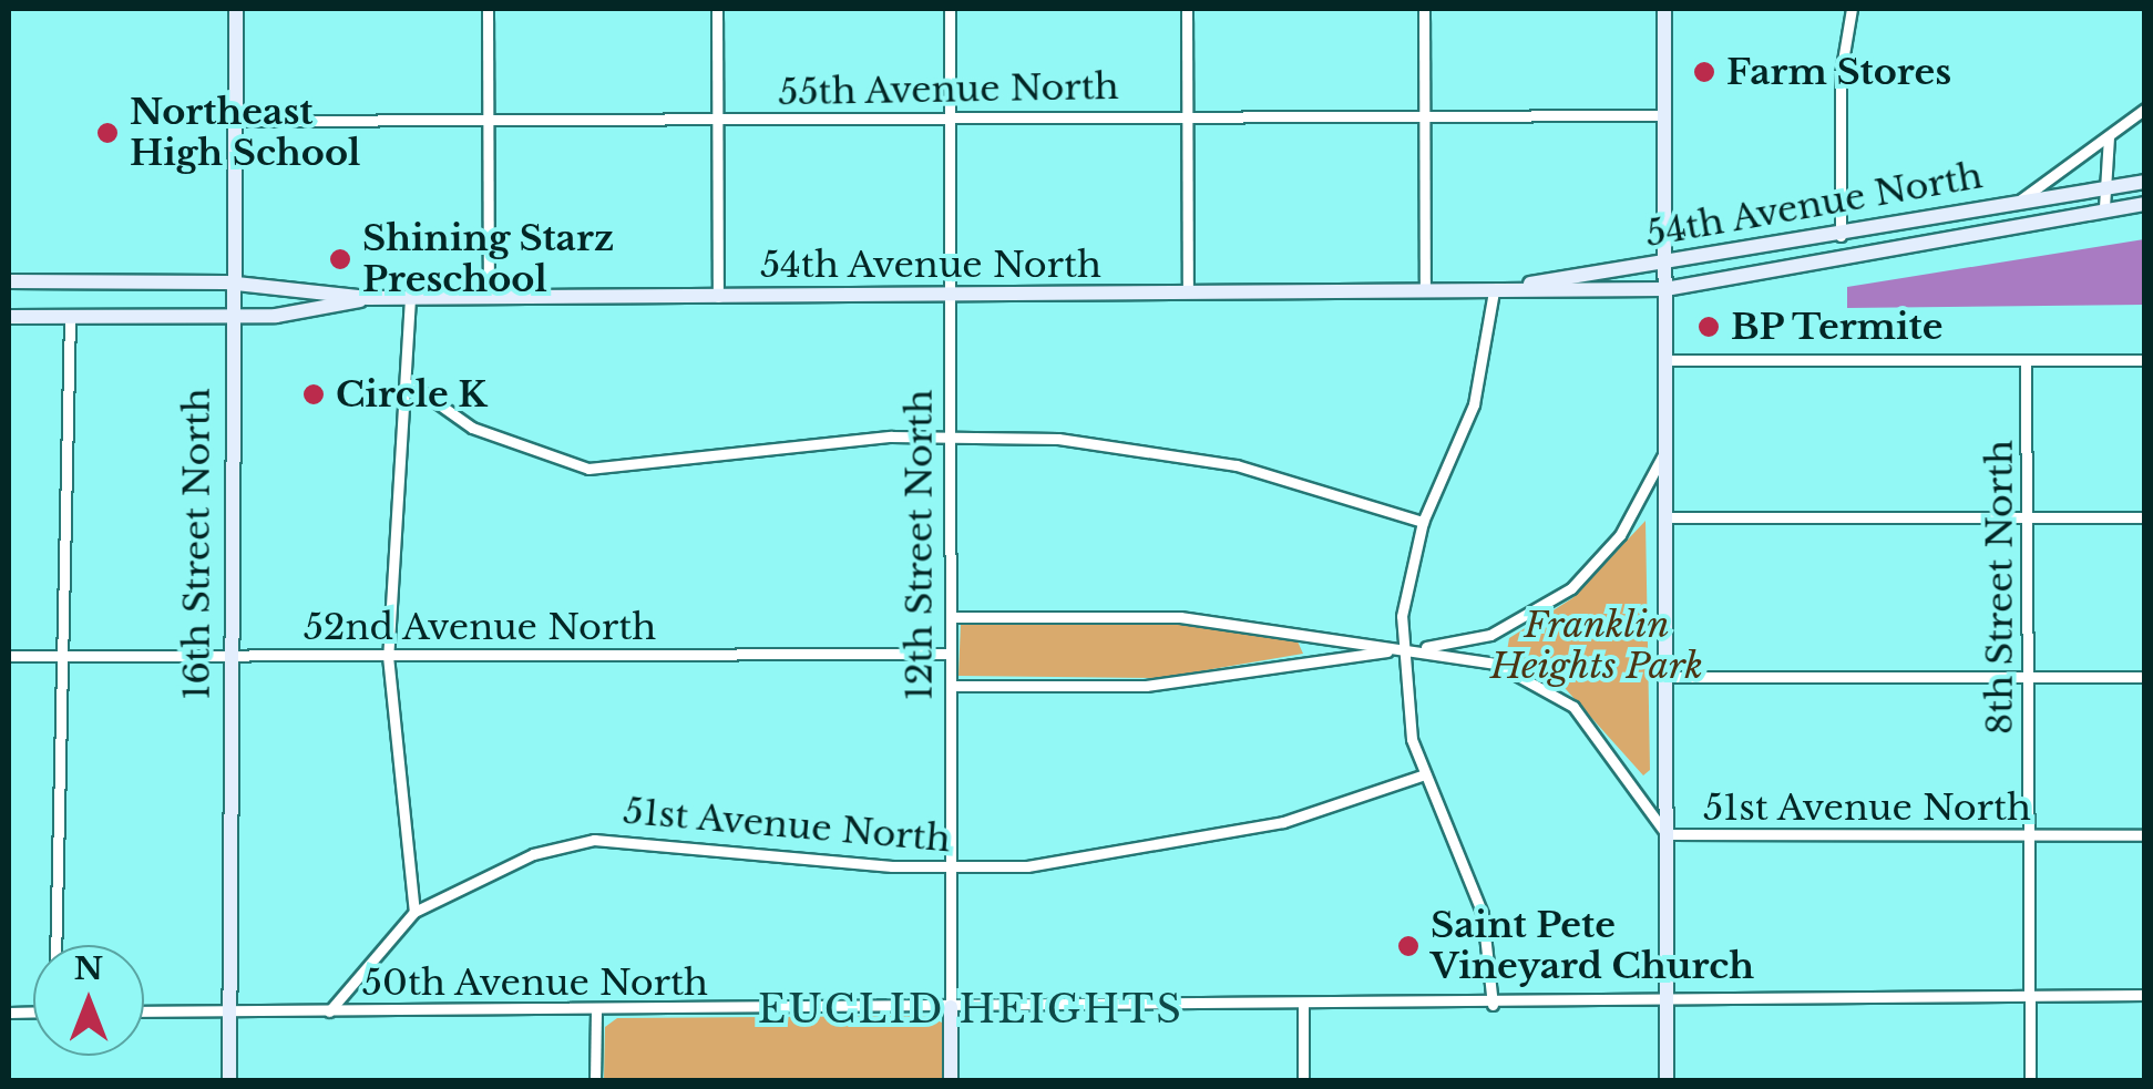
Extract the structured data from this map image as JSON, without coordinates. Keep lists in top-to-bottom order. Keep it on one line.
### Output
{"streets":{"main road":["54th Avenue North","16th Street North","12th Street North"],"street":["55th Avenue North","8th Street North","52nd Avenue North","51st Avenue North","50th Avenue North"]},"crossings":[["55th Avenue North","16th Street North"],["55th Avenue North","12th Street North"],["54th Avenue North","16th Street North"],["54th Avenue North","12th Street North"],["16th Street North","52nd Avenue North"],["16th Street North","50th Avenue North"],["12th Street North","52nd Avenue North"],["12th Street North","51st Avenue North"],["12th Street North","50th Avenue North"],["8th Street North","51st Avenue North"],["8th Street North","50th Avenue North"],["51st Avenue North","50th Avenue North"]],"districts":["EUCLID HEIGHTS"],"parks":["Franklin Heights Park"],"places":["Farm Stores","Northeast High School","Shining Starz Preschool","BP Termite","Circle K","Saint Pete Vineyard Church"],"north":"top"}
